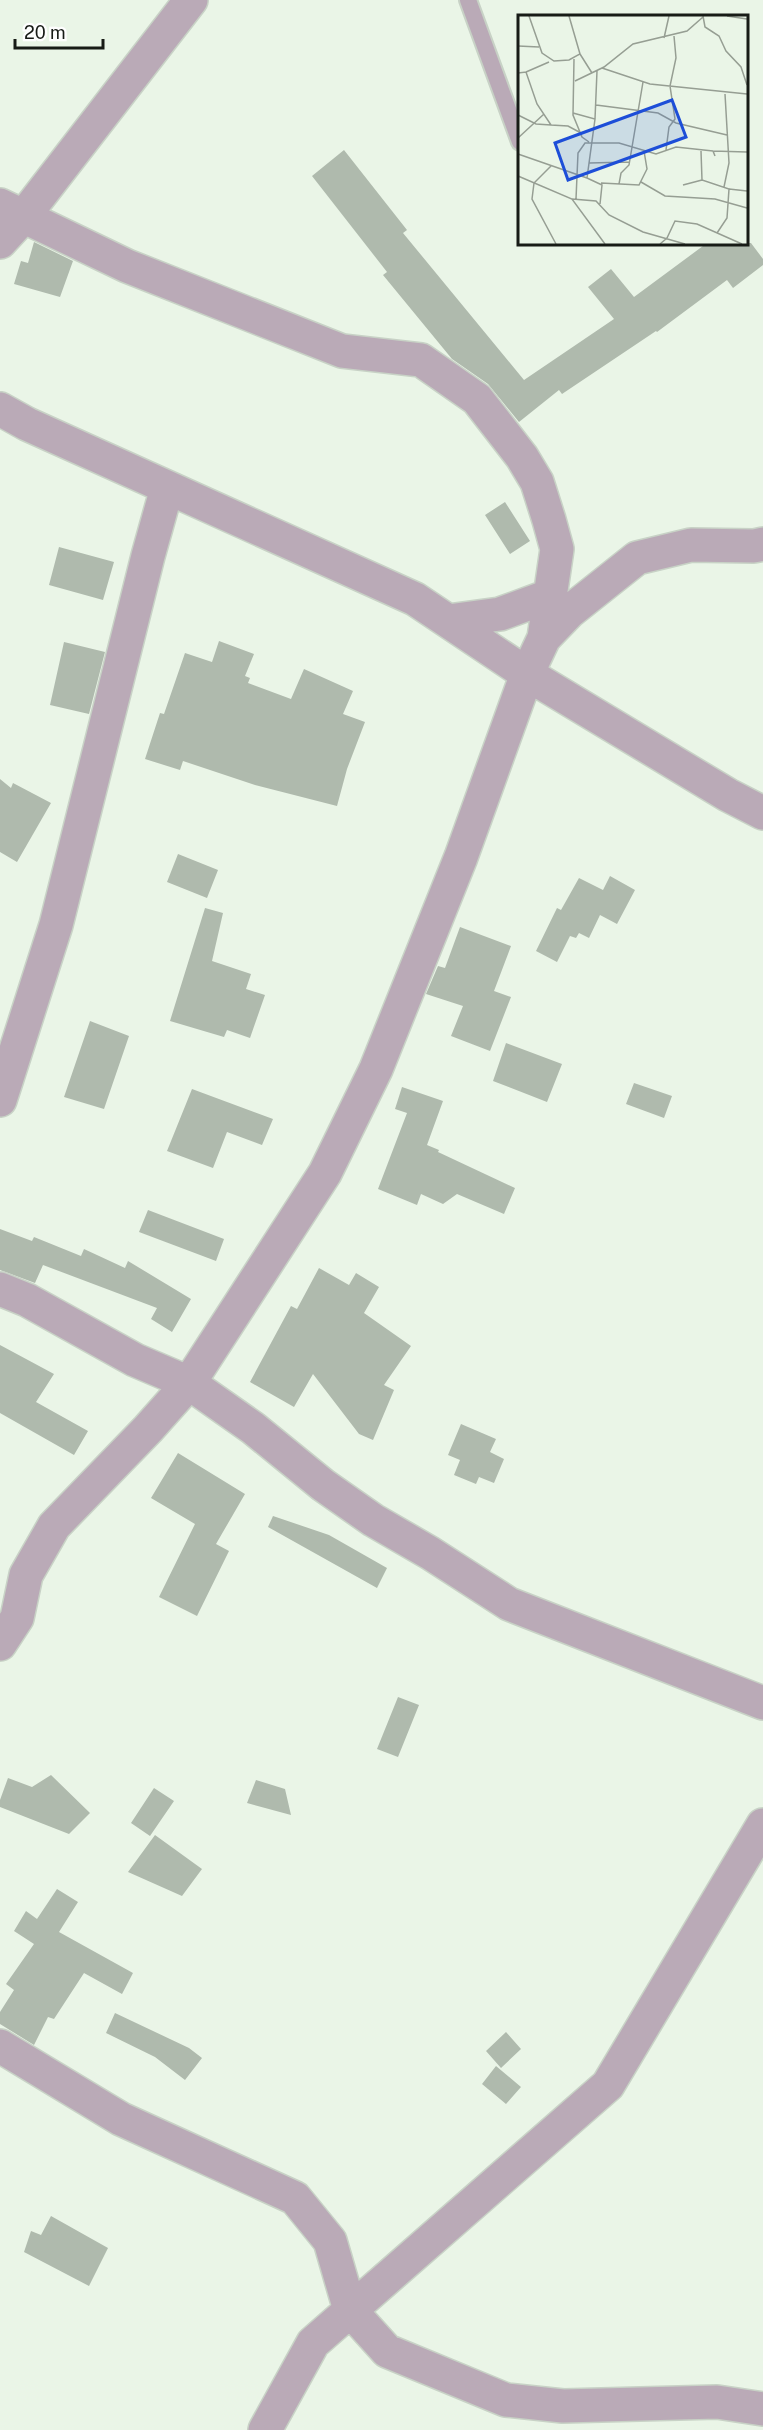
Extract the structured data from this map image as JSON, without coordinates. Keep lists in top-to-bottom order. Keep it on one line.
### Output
{"scale_bar":"20 m"}
